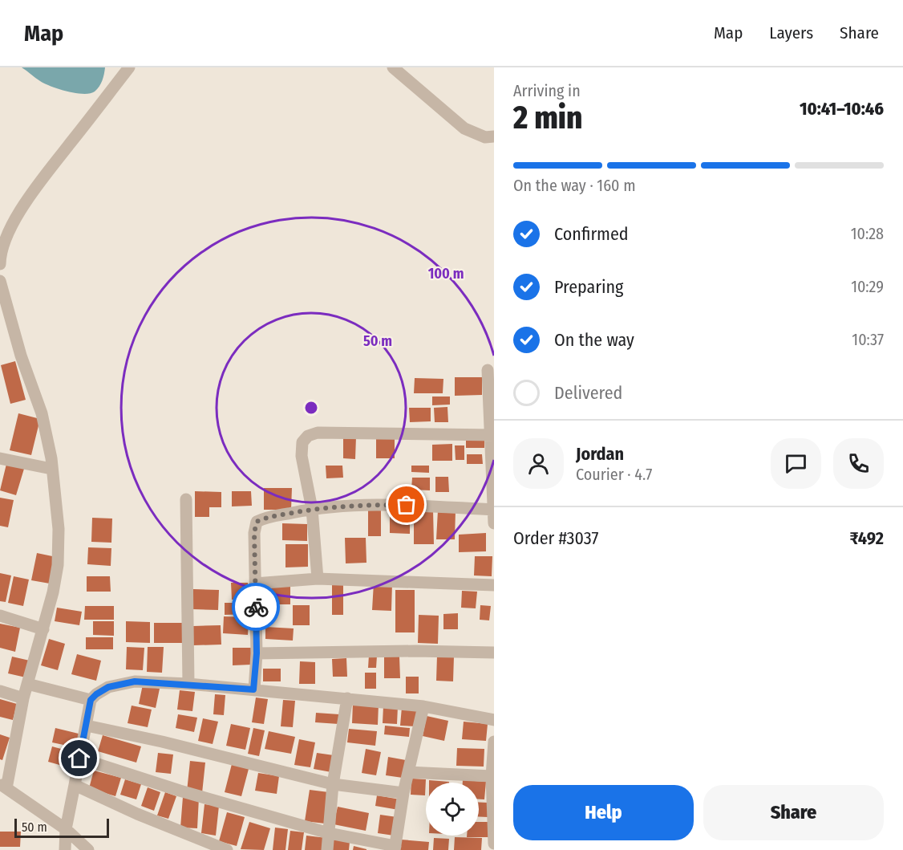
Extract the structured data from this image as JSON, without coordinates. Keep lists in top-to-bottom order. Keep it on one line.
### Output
{"scale_bar":"50 m","page":{"header":"Map","nav":["Map","Layers","Share"],"heading":["2 min","Arriving in","10:41–10:46"],"panel":["Jordan","Courier · 4.7","Order #3037","₹492"],"bar":"On the way · 160 m","list":[["Confirmed","10:28"],["Preparing","10:29"],["On the way","10:37"],"Delivered"],"buttons":["Help","Share"],"scale":"50 m"},"rings":["100 m","50 m"]}
